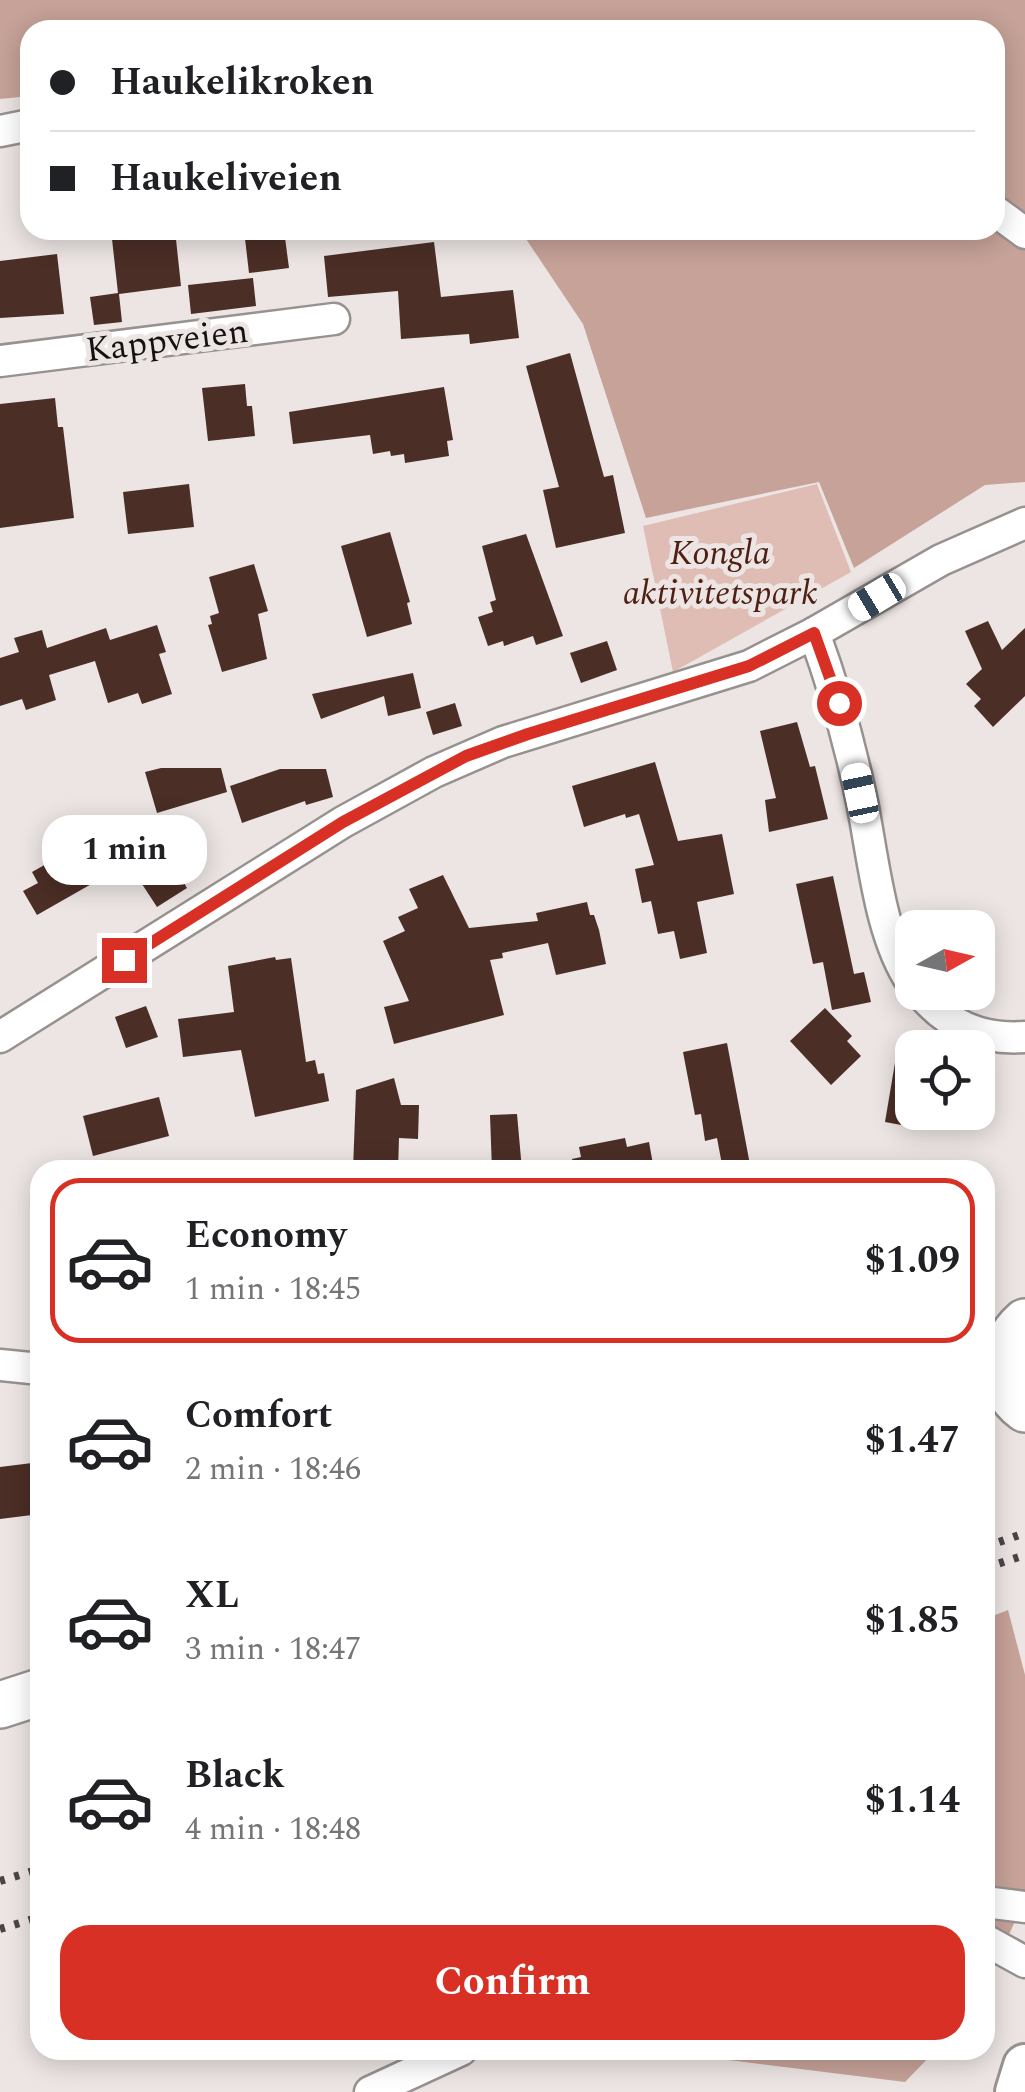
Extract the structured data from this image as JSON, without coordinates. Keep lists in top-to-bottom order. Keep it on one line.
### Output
{"streets":{"street":["Kappveien"]},"parks":["Kongla aktivitetspark"],"north":"right","page":{"banner":["Haukelikroken","Haukeliveien"],"bubble":"1 min","list":[{"name":"Economy","note":"1 min · 18:45","value":"$1.09"},{"name":"Comfort","note":"2 min · 18:46","value":"$1.47"},{"name":"XL","note":"3 min · 18:47","value":"$1.85"},{"name":"Black","note":"4 min · 18:48","value":"$1.14"}],"buttons":"Confirm"}}
